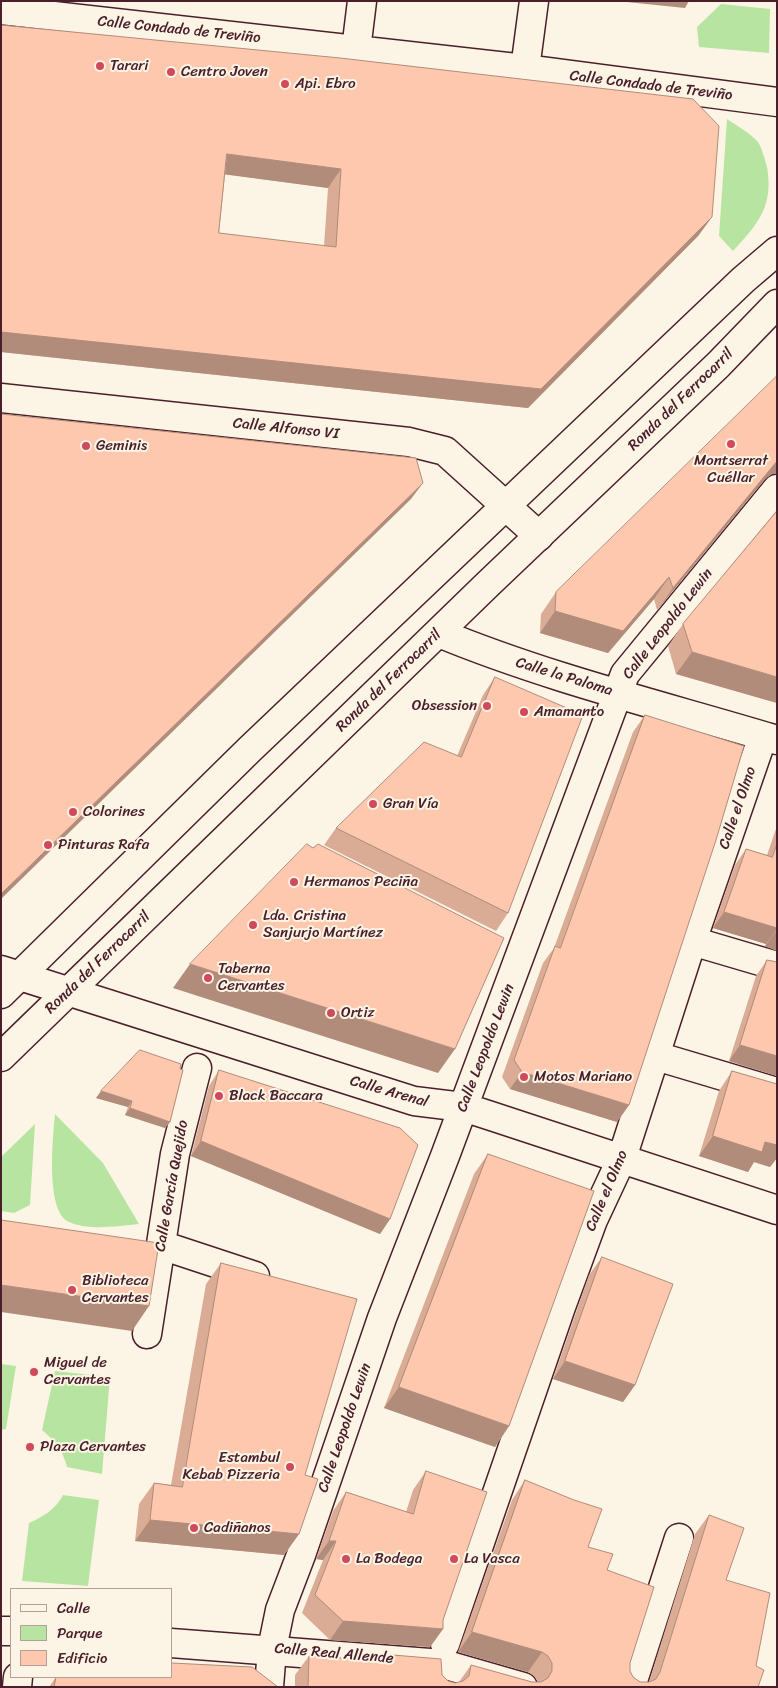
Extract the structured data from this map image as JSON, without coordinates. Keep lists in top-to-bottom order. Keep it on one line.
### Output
{"streets":{"street":["Calle Condado de Treviño","Ronda del Ferrocarril","Calle Alfonso VI","Calle Leopoldo Lewin","Calle la Paloma","Calle el Olmo","Calle Arenal","Calle García Quejido","Calle Real Allende"]},"crossings":[["Ronda del Ferrocarril","Calle Alfonso VI"],["Ronda del Ferrocarril","Calle la Paloma"],["Ronda del Ferrocarril","Calle Arenal"],["Calle Leopoldo Lewin","Calle la Paloma"],["Calle Leopoldo Lewin","Calle Arenal"],["Calle Leopoldo Lewin","Calle Real Allende"],["Calle la Paloma","Calle el Olmo"],["Calle el Olmo","Calle Arenal"]],"places":["Tarari","Centro Joven","Api. Ebro","Montserrat Cuéllar","Geminis","Obsession","Amamanto","Gran Vía","Colorines","Pinturas Rafa","Hermanos Peciña","Lda. Cristina Sanjurjo Martínez","Taberna Cervantes","Ortiz","Motos Mariano","Black Baccara","Biblioteca Cervantes","Miguel de Cervantes","Plaza Cervantes","Estambul Kebab Pizzeria","Cadiñanos","La Bodega","La Vasca"],"legend":["Calle","Parque","Edificio"]}
